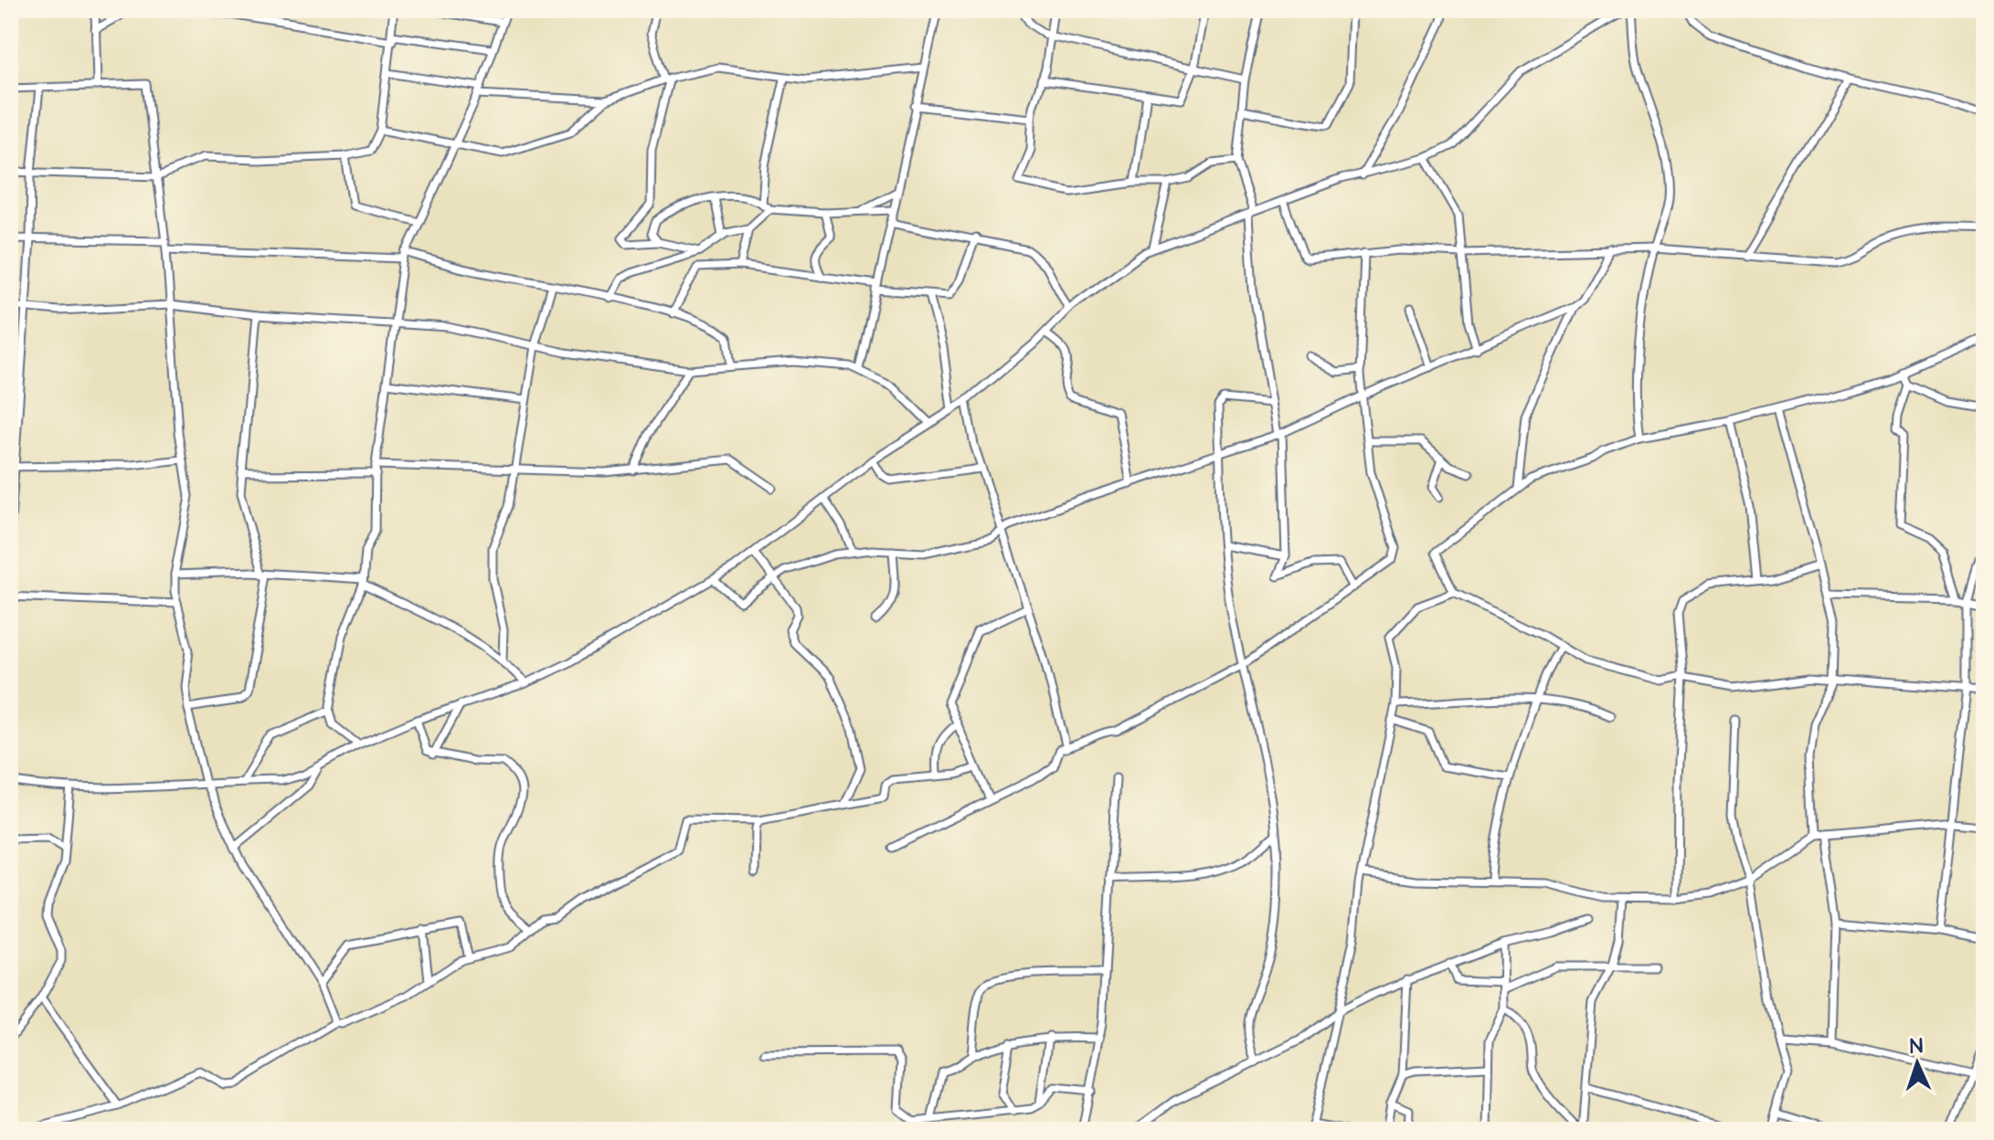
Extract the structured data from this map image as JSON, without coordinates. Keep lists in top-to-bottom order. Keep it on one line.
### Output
{"north":"top"}
